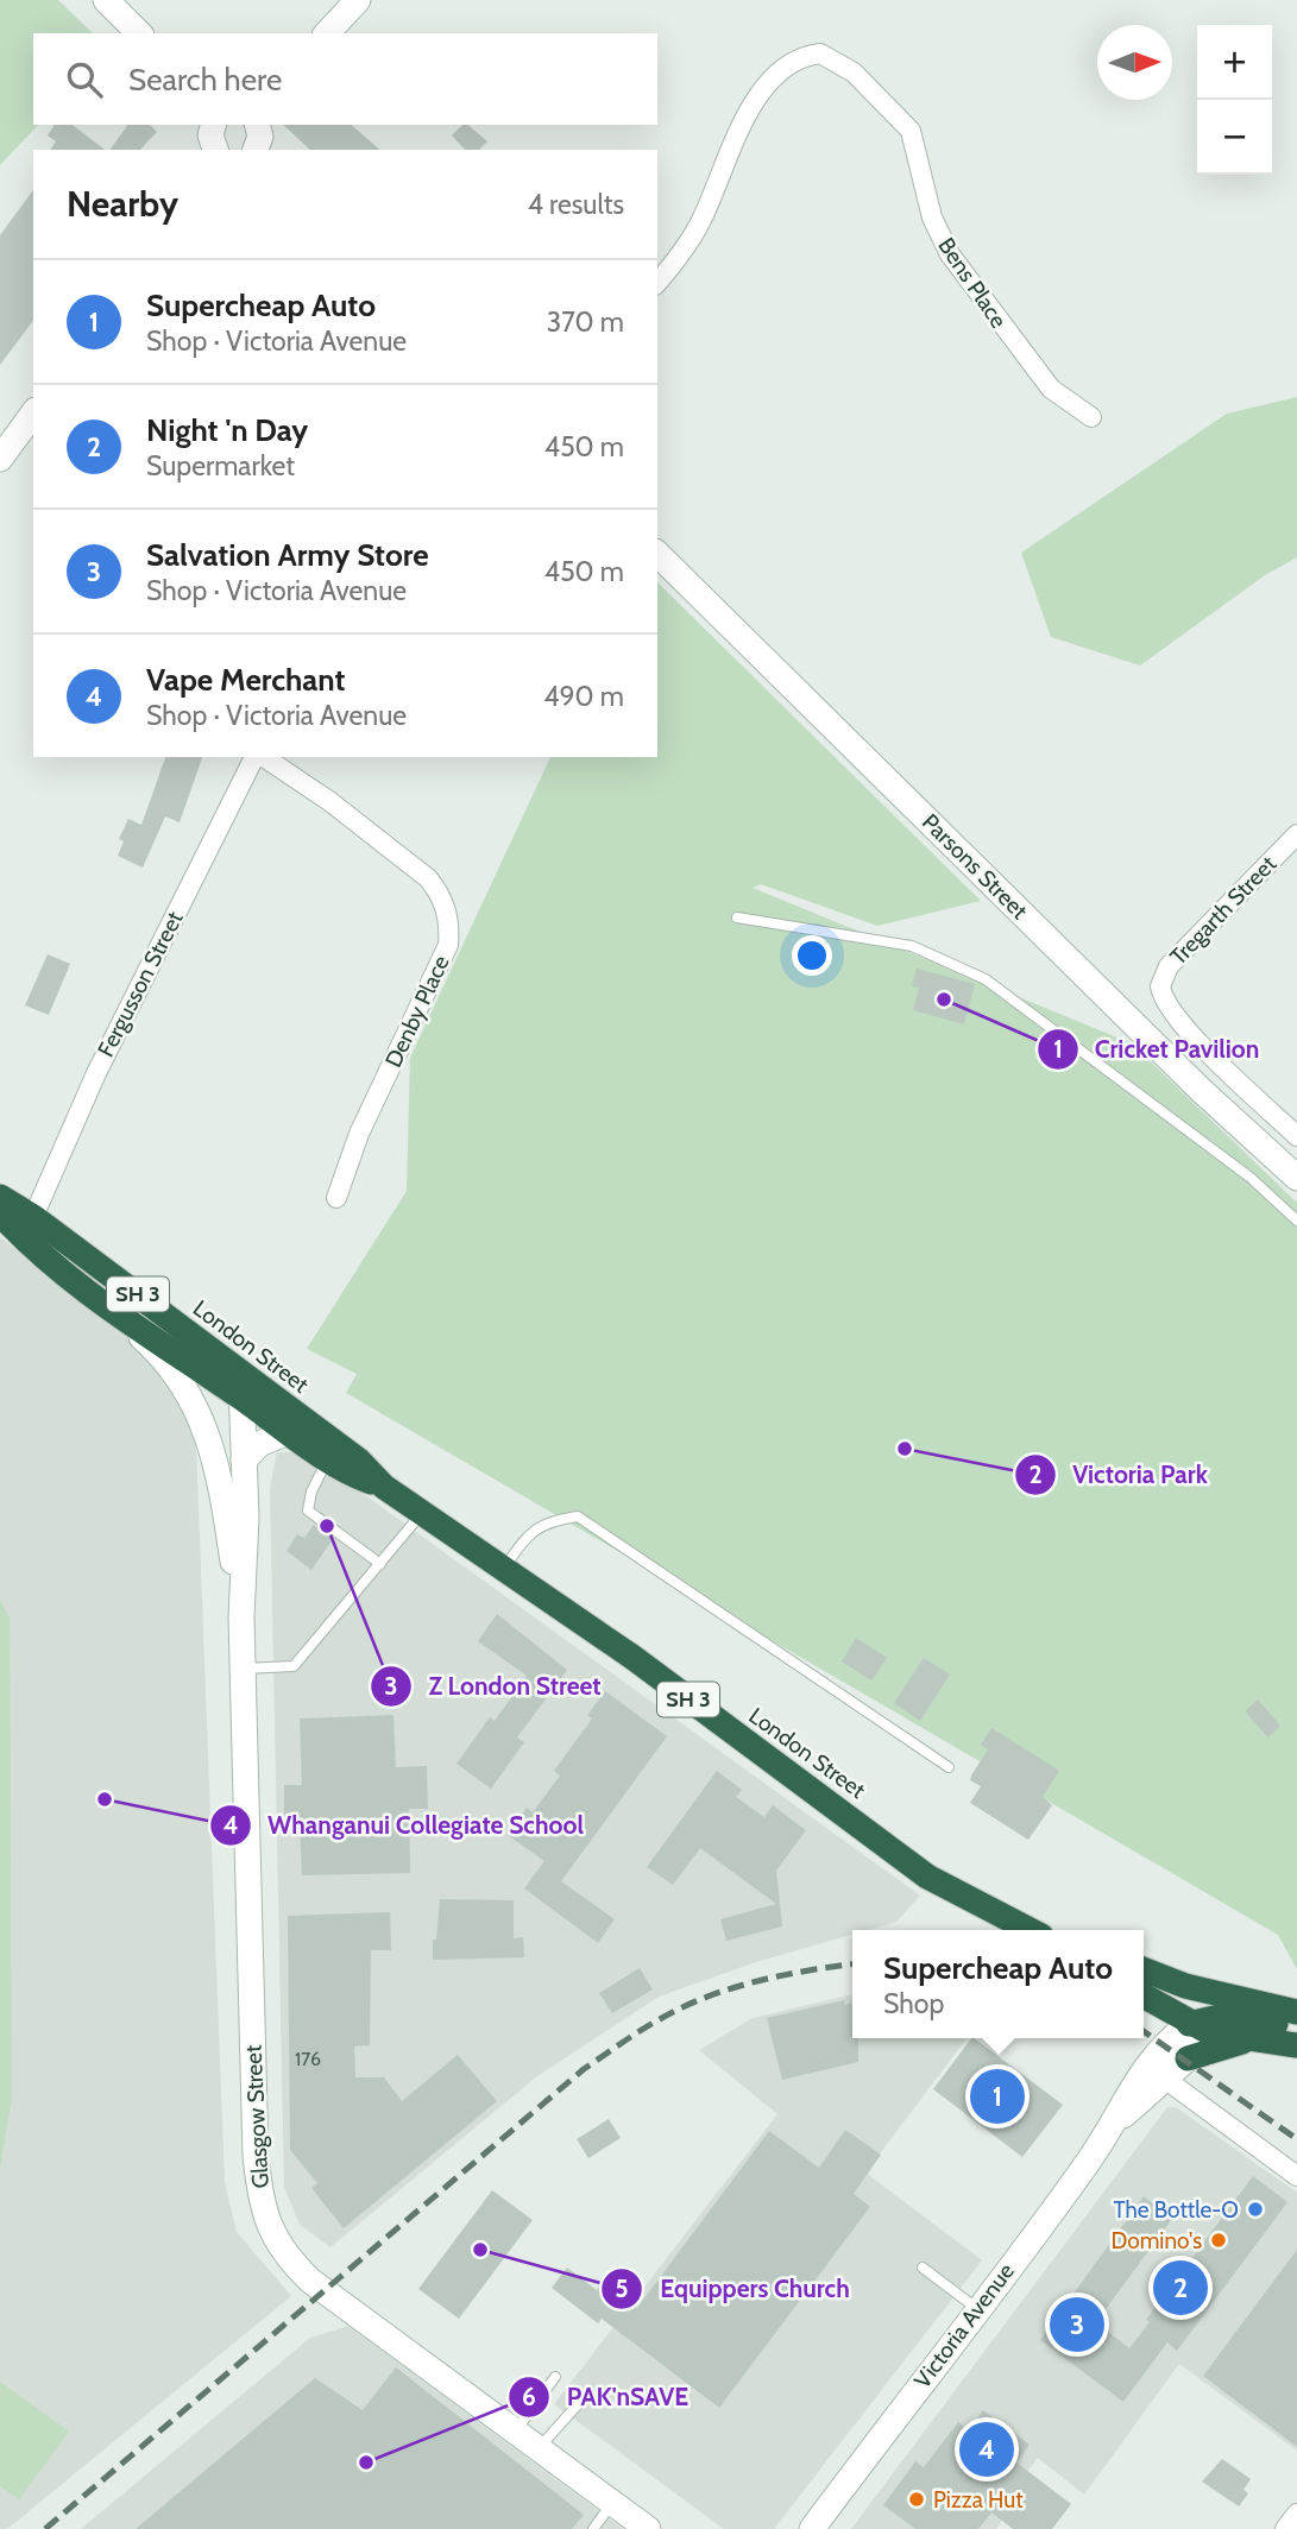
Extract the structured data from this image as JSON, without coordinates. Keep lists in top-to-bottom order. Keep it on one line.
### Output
{"streets":{"highway":["SH 3","London Street"],"main road":["Parsons Street","Glasgow Street","Victoria Avenue"],"street":["Bens Place","Tregarth Street","Fergusson Street","Denby Place"]},"crossings":[["Fergusson Street","London Street"],["London Street","Glasgow Street"]],"places":["Cricket Pavilion","Victoria Park","Z London Street","Whanganui Collegiate School","The Bottle-O","Domino's","Equippers Church","PAK'nSAVE","Pizza Hut"],"house_numbers":["176"],"north":"right","page":{"map_buttons":["+","−"],"search":"Search here","heading":["Nearby","4 results"],"list":[{"mark":"1","name":"Supercheap Auto","note":"Shop · Victoria Avenue","value":"370 m"},{"mark":"2","name":"Night 'n Day","note":"Supermarket","value":"450 m"},{"mark":"3","name":"Salvation Army Store","note":"Shop · Victoria Avenue","value":"450 m"},{"mark":"4","name":"Vape Merchant","note":"Shop · Victoria Avenue","value":"490 m"}],"popup":["Supercheap Auto","Shop"],"pins":["1","2","3","4"]}}
